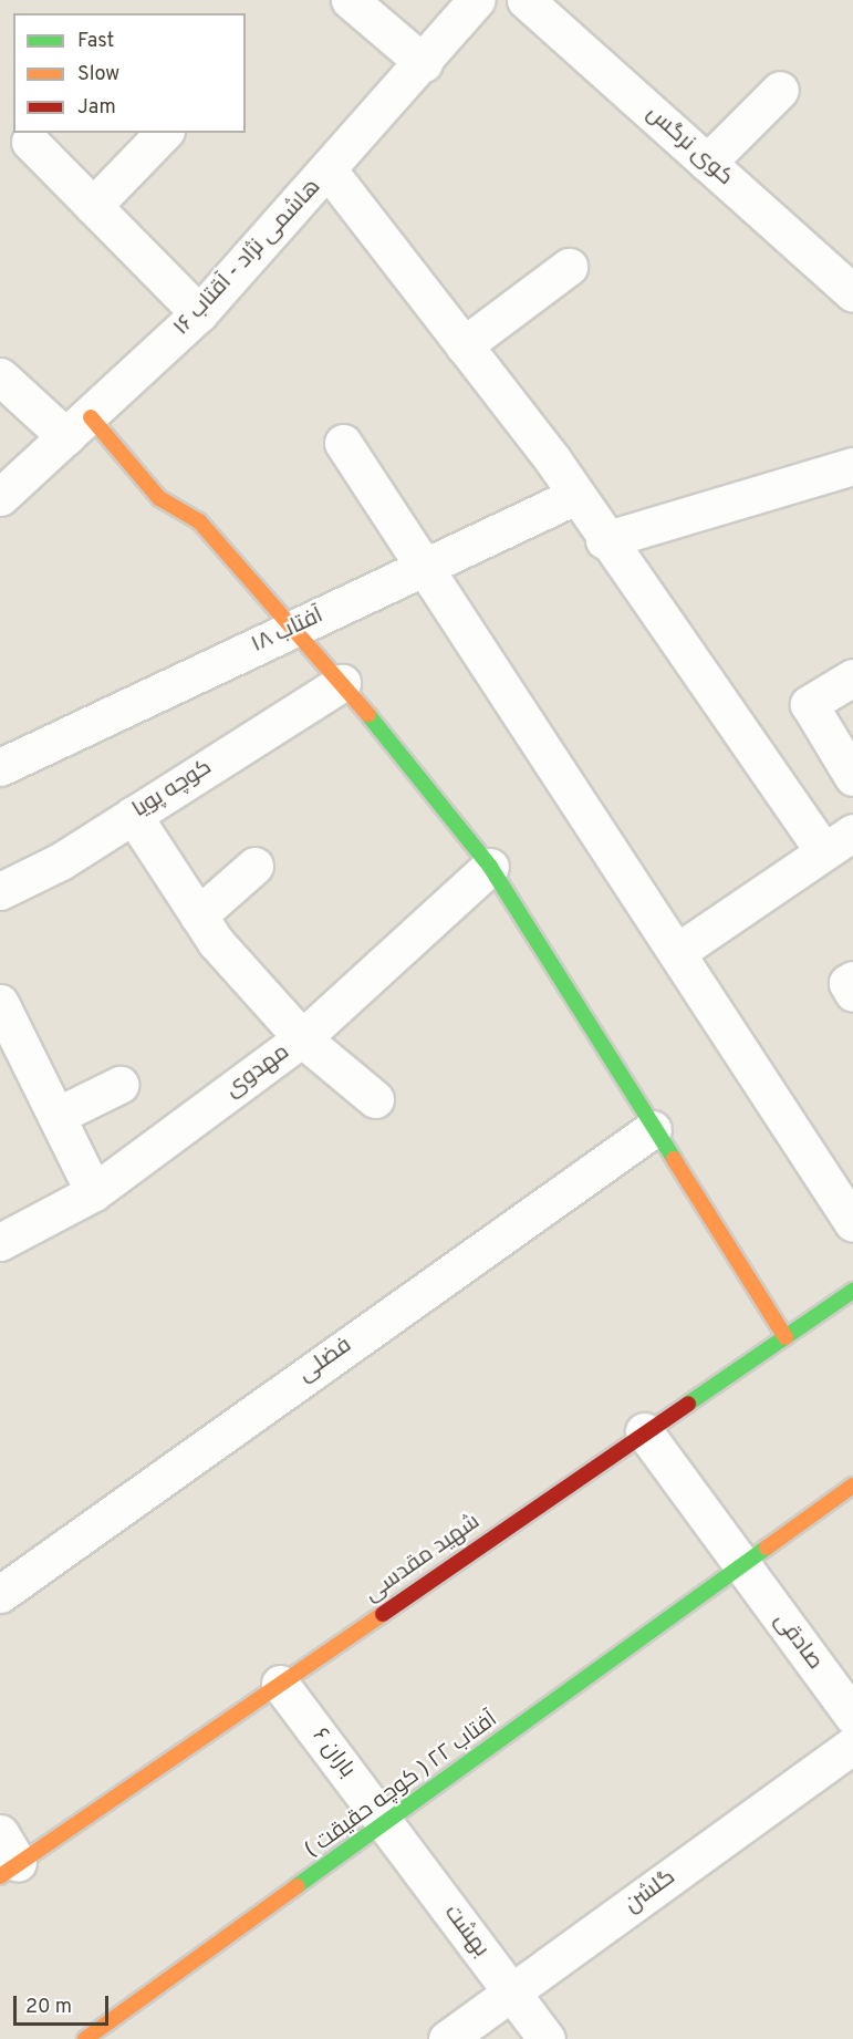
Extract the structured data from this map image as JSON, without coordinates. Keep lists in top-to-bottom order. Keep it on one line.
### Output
{"streets":{"street":["کوی نرگس","هاشمی نژاد - آقتاب ۱۶","آفتاب ۱۸","کوچه پویا","مهدوی","فضلی","شهید مقدسی","صادقی","باران ۶","آفتاب ۲۲ ( کوچه حقیقت )","گلشن","بهشت"]},"crossings":[["شهید مقدسی","صادقی"],["شهید مقدسی","باران ۶"],["صادقی","آفتاب ۲۲ ( کوچه حقیقت )"],["باران ۶","آفتاب ۲۲ ( کوچه حقیقت )"],["باران ۶","بهشت"],["آفتاب ۲۲ ( کوچه حقیقت )","بهشت"],["گلشن","بهشت"]],"legend":["Fast","Slow","Jam"],"scale_bar":"20 m"}
